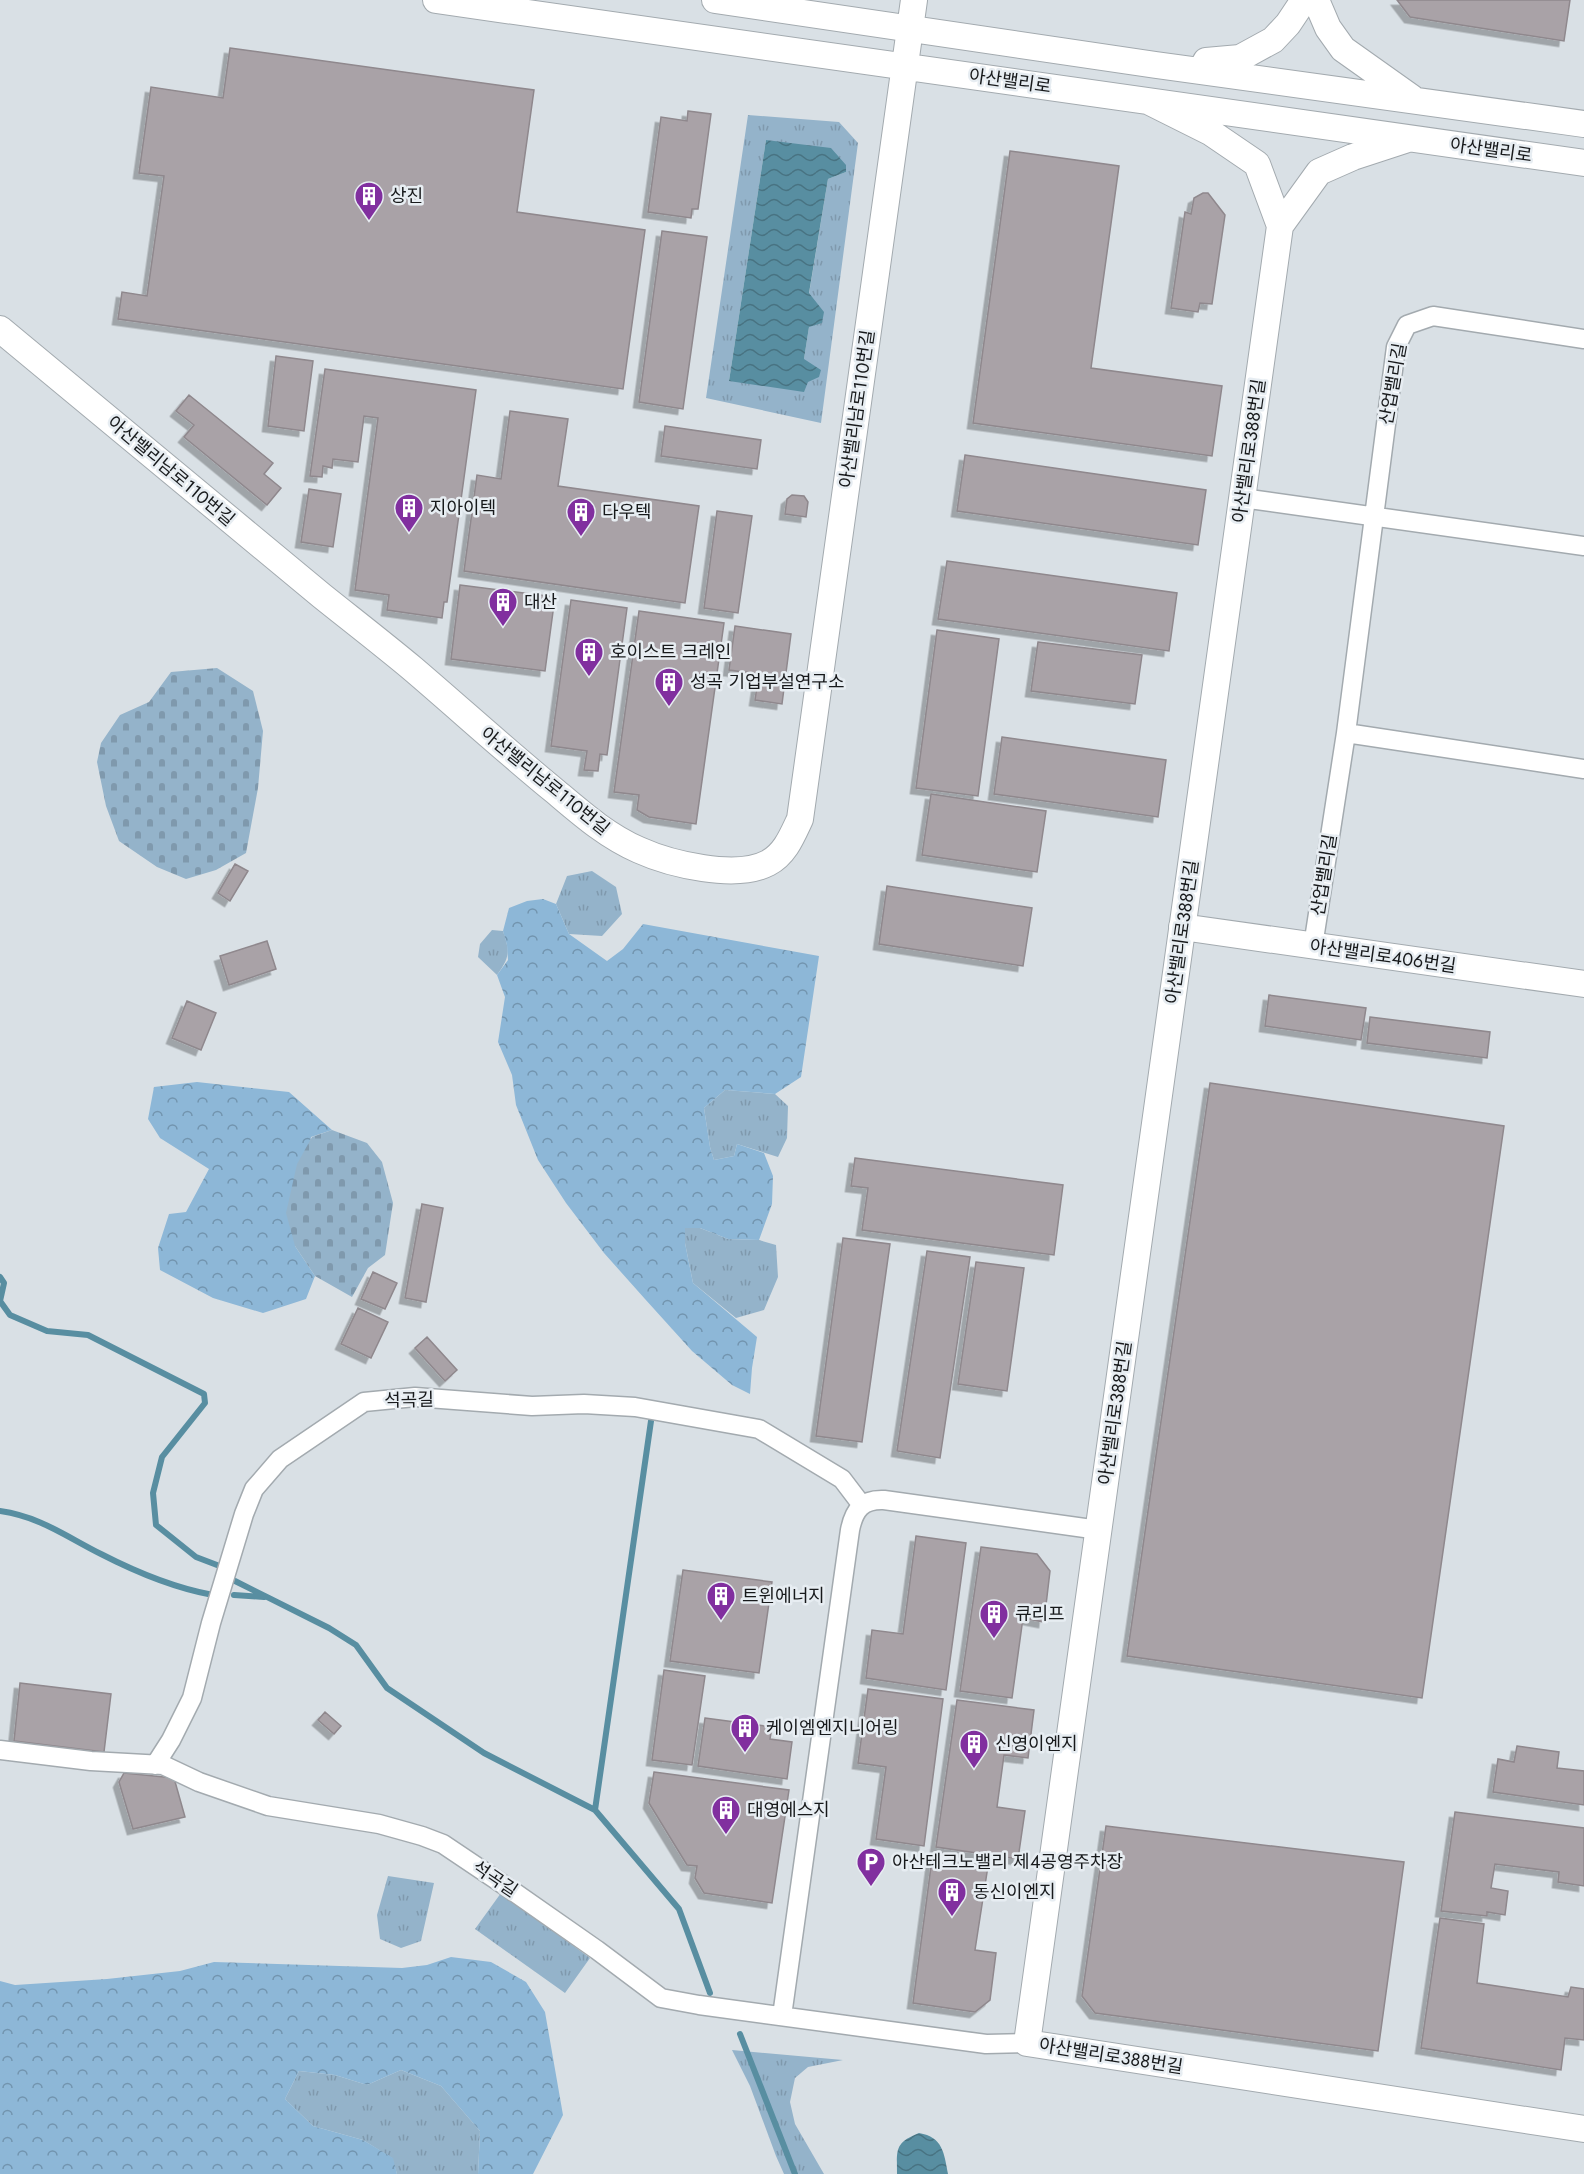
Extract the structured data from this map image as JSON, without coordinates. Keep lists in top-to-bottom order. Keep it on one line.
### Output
{"streets":{"street":["아산밸리로","산업밸리길","아산밸리남로110번길","아산밸리로388번길","아산밸리로406번길","석곡길"]},"crossings":[["아산밸리로","아산밸리남로110번길"],["산업밸리길","아산밸리로406번길"],["아산밸리로388번길","아산밸리로406번길"],["아산밸리로388번길","석곡길"]],"places":{"building":["상진","지아이텍","다우텍","대산","호이스트 크레인","성곡 기업부설연구소","트윈에너지","큐리프","케이엠엔지니어링","신영이엔지","대영에스지","동신이엔지"],"parking":["아산테크노밸리 제4공영주차장"]}}
